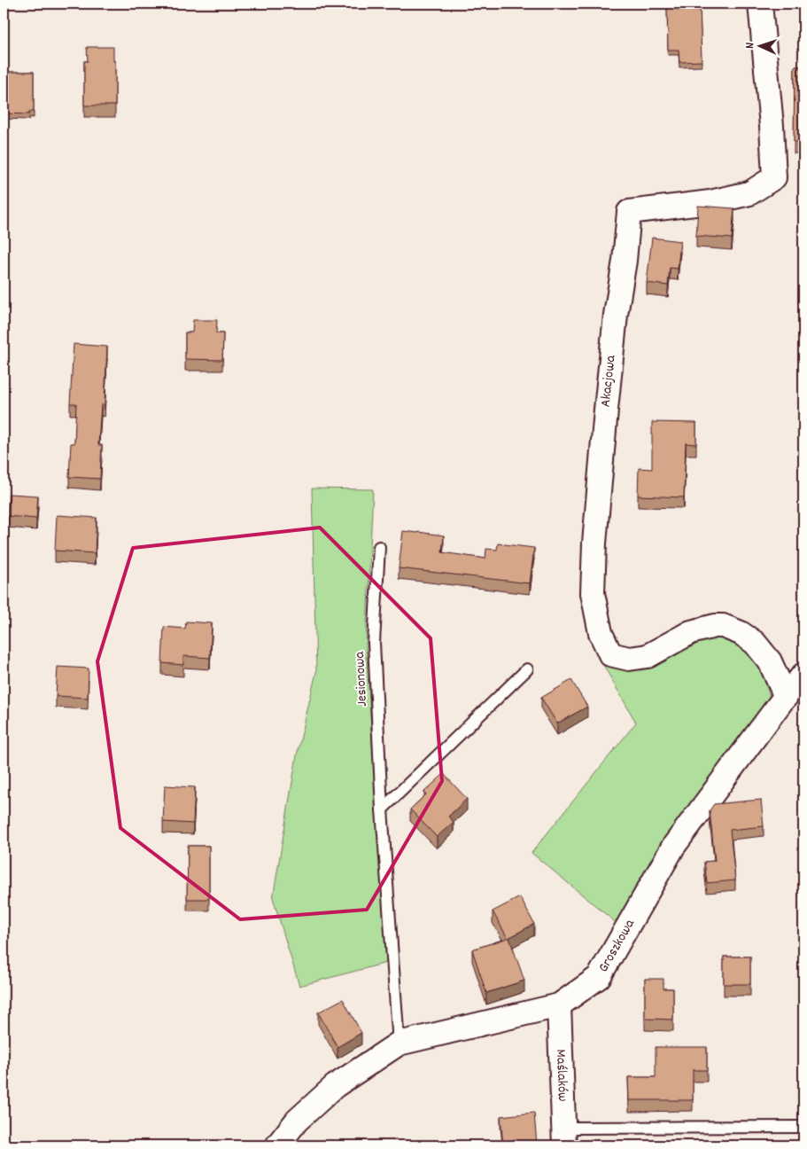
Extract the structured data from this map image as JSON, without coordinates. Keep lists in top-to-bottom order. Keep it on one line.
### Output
{"streets":{"street":["Akacjowa","Groszkowa","Maślaków"],"lane":["Jesionowa"]},"crossings":[["Akacjowa","Groszkowa"],["Jesionowa","Groszkowa"],["Groszkowa","Maślaków"]],"north":"left"}
